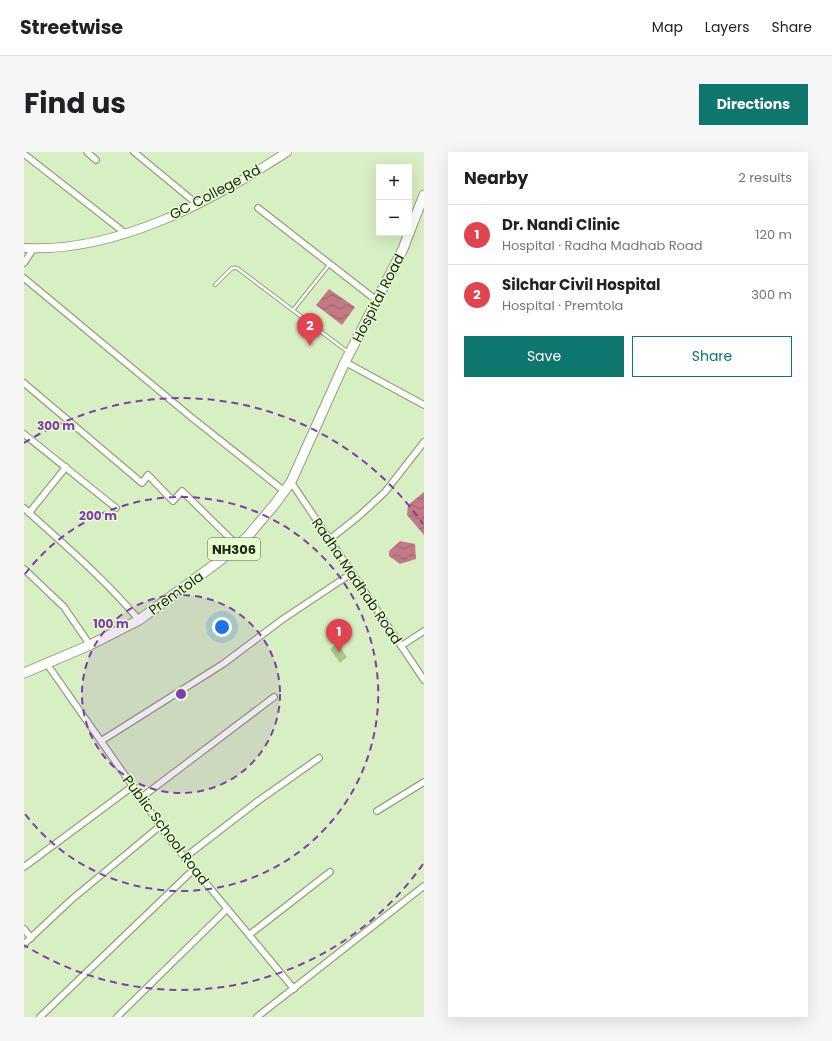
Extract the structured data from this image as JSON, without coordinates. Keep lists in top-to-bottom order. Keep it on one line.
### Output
{"streets":{"highway":["Hospital Road","NH306","Premtola"],"main road":["GC College Rd"],"street":["Radha Madhab Road","Public School Road"]},"crossings":[["Hospital Road","Premtola"],["NH306","Premtola"],["NH306","Public School Road"],["Radha Madhab Road","Premtola"],["Premtola","Public School Road"]],"page":{"header":"Streetwise","nav":["Map","Layers","Share"],"title":"Find us","buttons":["Directions",["Save","Share"]],"heading":["Nearby","2 results"],"map_buttons":["+","−"],"list":[{"mark":"1","name":"Dr. Nandi Clinic","note":"Hospital · Radha Madhab Road","value":"120 m"},{"mark":"2","name":"Silchar Civil Hospital","note":"Hospital · Premtola","value":"300 m"}],"pins":["2","1"]},"rings":["300 m","200 m","100 m"]}
